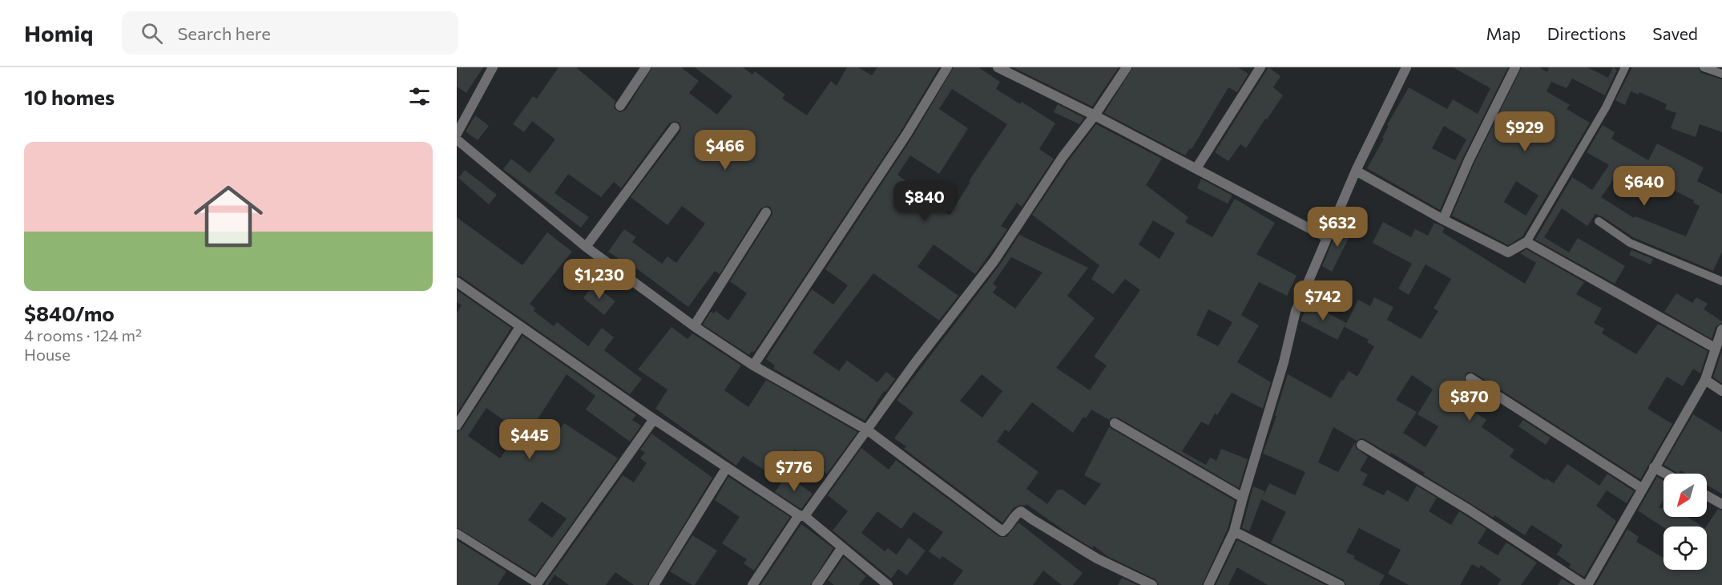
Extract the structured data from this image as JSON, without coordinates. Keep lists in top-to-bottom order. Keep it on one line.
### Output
{"north":"bottom left","page":{"header":"Homiq","search":"Search here","nav":["Map","Directions","Saved"],"heading":"10 homes","price":["$929","$466","$640","$840","$632","$1,230","$742","$870","$445","$776"],"list":[{"name":"$840/mo","note":"4 rooms · 124 m² · House"}]}}
